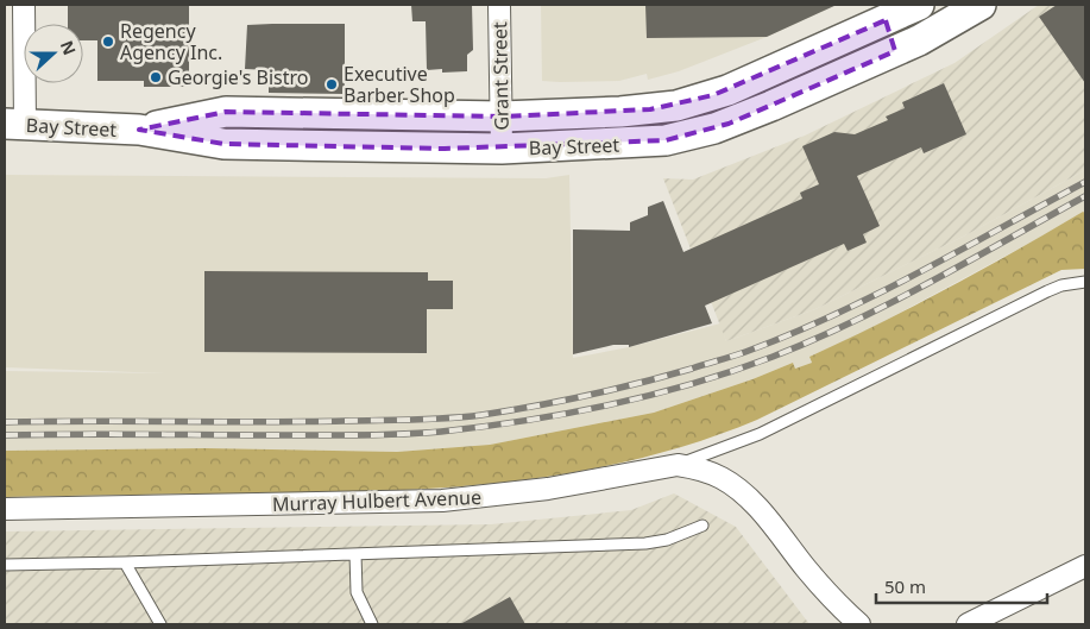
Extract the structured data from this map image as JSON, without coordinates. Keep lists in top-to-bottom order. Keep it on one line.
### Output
{"streets":{"main road":["Bay Street"],"street":["Grant Street","Murray Hulbert Avenue"]},"crossings":[["Grant Street","Bay Street"]],"places":["Regency Agency Inc.","Georgie's Bistro","Executive Barber Shop"],"scale_bar":"50 m","north":"right"}
